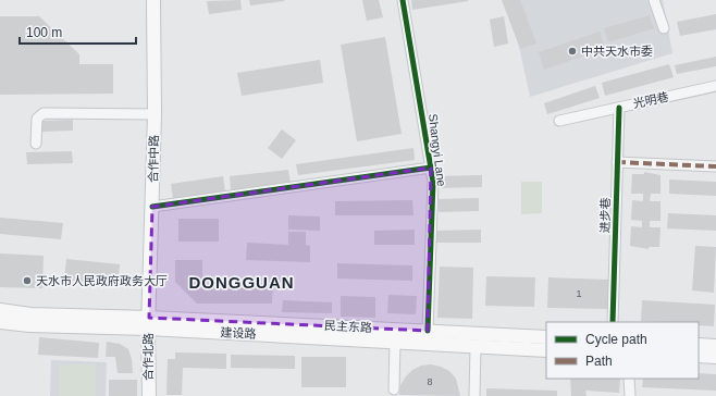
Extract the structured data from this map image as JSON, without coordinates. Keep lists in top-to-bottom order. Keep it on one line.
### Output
{"streets":{"main road":["合作中路","民主东路","建设路","合作北路"],"street":["光明巷","Shangyi Lane","进步巷"]},"crossings":[["光明巷","进步巷"],["Shangyi Lane","民主东路"],["合作中路","民主东路"],["合作中路","建设路"],["合作中路","合作北路"],["民主东路","建设路"],["民主东路","合作北路"],["建设路","合作北路"]],"districts":["DONGGUAN"],"places":["中共天水市委","天水市人民政府政务大厅"],"house_numbers":["1","8"],"legend":["Cycle path","Path"],"scale_bar":"100 m"}
